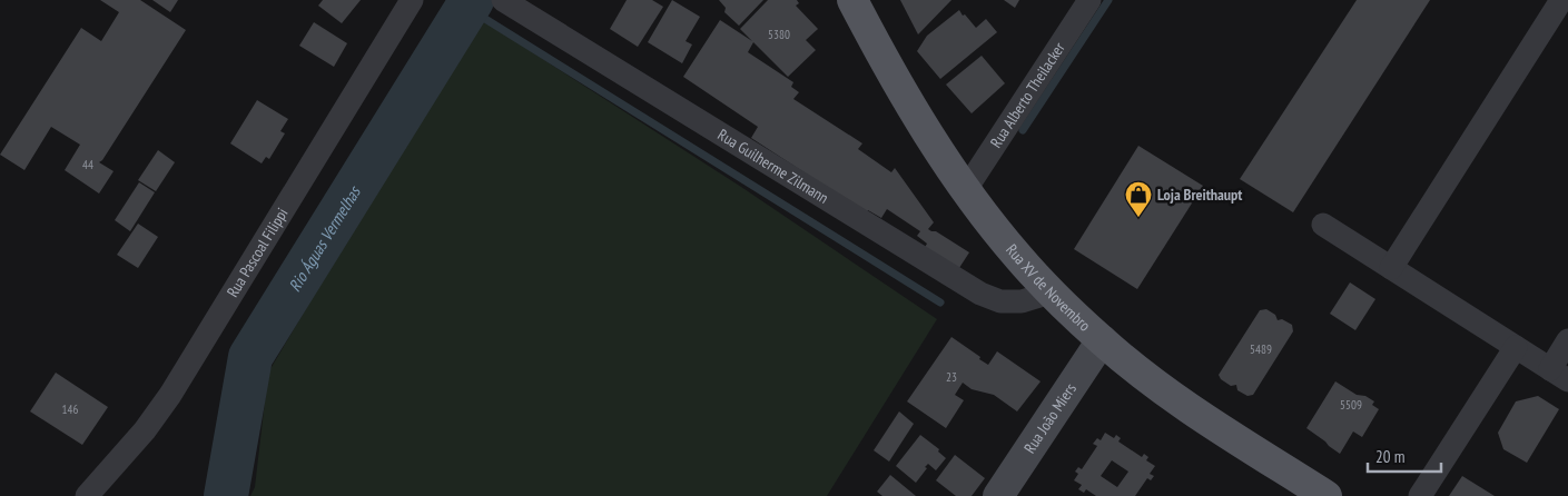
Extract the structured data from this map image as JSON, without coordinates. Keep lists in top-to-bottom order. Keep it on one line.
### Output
{"streets":{"main road":["Rua XV de Novembro"],"street":["Rua Alberto Theilacker","Rua Guilherme Zilmann","Rua Pascoal Filippi","Rua João Miers"]},"crossings":[["Rua Alberto Theilacker","Rua XV de Novembro"],["Rua Guilherme Zilmann","Rua XV de Novembro"],["Rua XV de Novembro","Rua João Miers"]],"water":["Rio Águas Vermelhas"],"places":{"shop":["Loja Breithaupt"]},"house_numbers":["5380","44","5489","23","5509","146"],"scale_bar":"20 m"}
